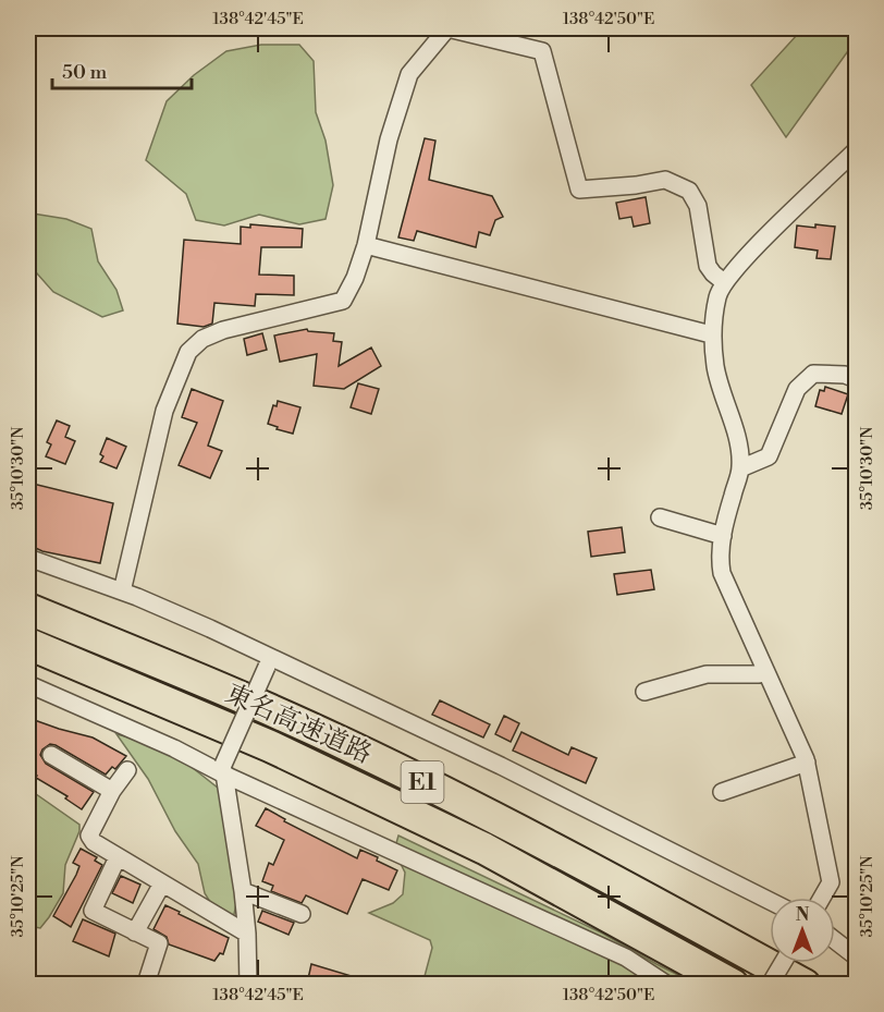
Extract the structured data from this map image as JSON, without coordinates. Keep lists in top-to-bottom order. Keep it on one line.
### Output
{"streets":{"highway":["東名高速道路","E1"]},"scale_bar":"50 m","north":"top","coordinates":["138°42'45\"E","138°42'50\"E","35°10'30\"N","35°10'25\"N"]}
